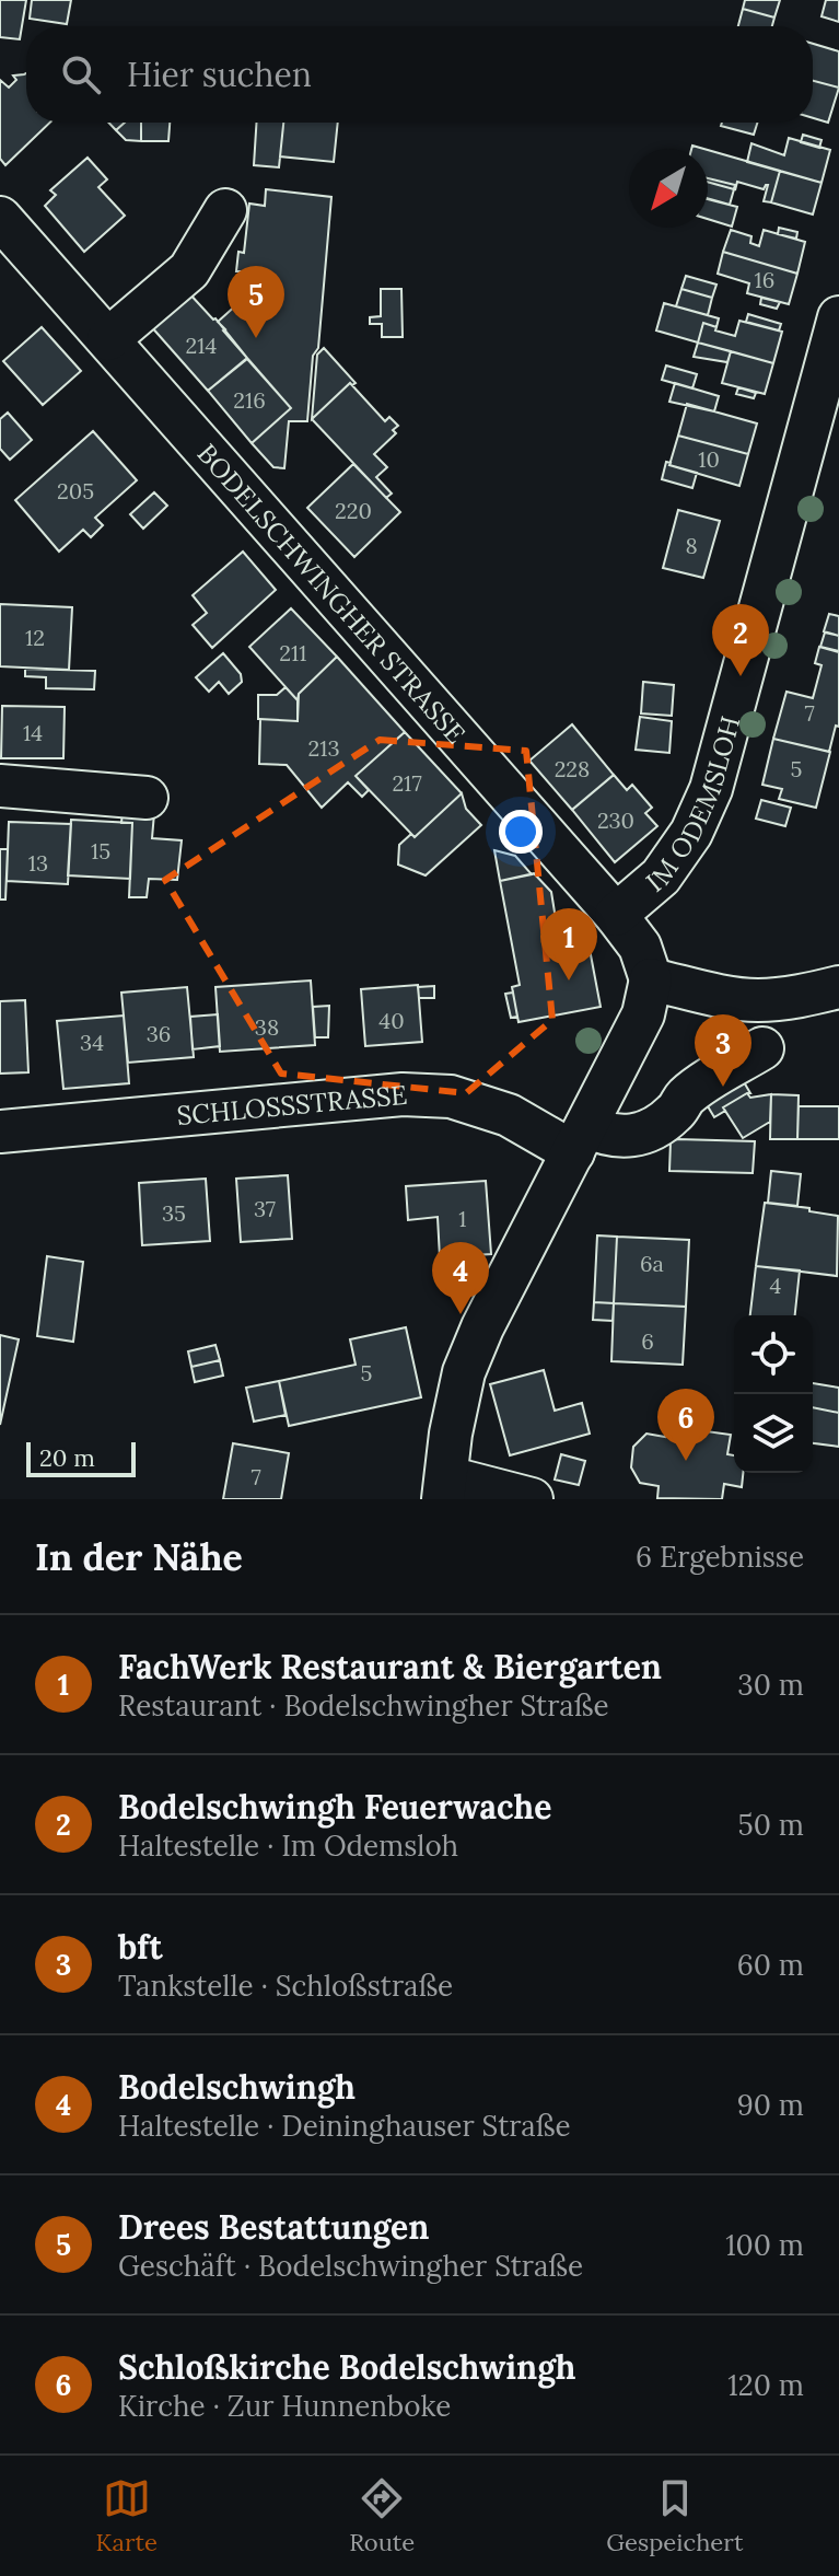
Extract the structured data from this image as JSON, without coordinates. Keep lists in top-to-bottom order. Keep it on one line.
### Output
{"streets":{"street":["BODELSCHWINGHER STRASSE","IM ODEMSLOH","SCHLOSSSTRASSE"]},"crossings":[["BODELSCHWINGHER STRASSE","IM ODEMSLOH"]],"house_numbers":["16","214","216","10","205","220","8","12","211","7","14","213","228","5","217","230","15","13","40","38","36","34","37","35","1","6a","4","6","5","7"],"scale_bar":"20 m","north":"bottom left","page":{"search":"Hier suchen","pins":["5","2","1","3","4","6"],"scale":"20 m","heading":["In der Nähe","6 Ergebnisse"],"list":[{"mark":"1","name":"FachWerk Restaurant & Biergarten","note":"Restaurant · Bodelschwingher Straße","value":"30 m"},{"mark":"2","name":"Bodelschwingh Feuerwache","note":"Haltestelle · Im Odemsloh","value":"50 m"},{"mark":"3","name":"bft","note":"Tankstelle · Schloßstraße","value":"60 m"},{"mark":"4","name":"Bodelschwingh","note":"Haltestelle · Deininghauser Straße","value":"90 m"},{"mark":"5","name":"Drees Bestattungen","note":"Geschäft · Bodelschwingher Straße","value":"100 m"},{"mark":"6","name":"Schloßkirche Bodelschwingh","note":"Kirche · Zur Hunnenboke","value":"120 m"}],"nav":["Karte","Route","Gespeichert"]}}
